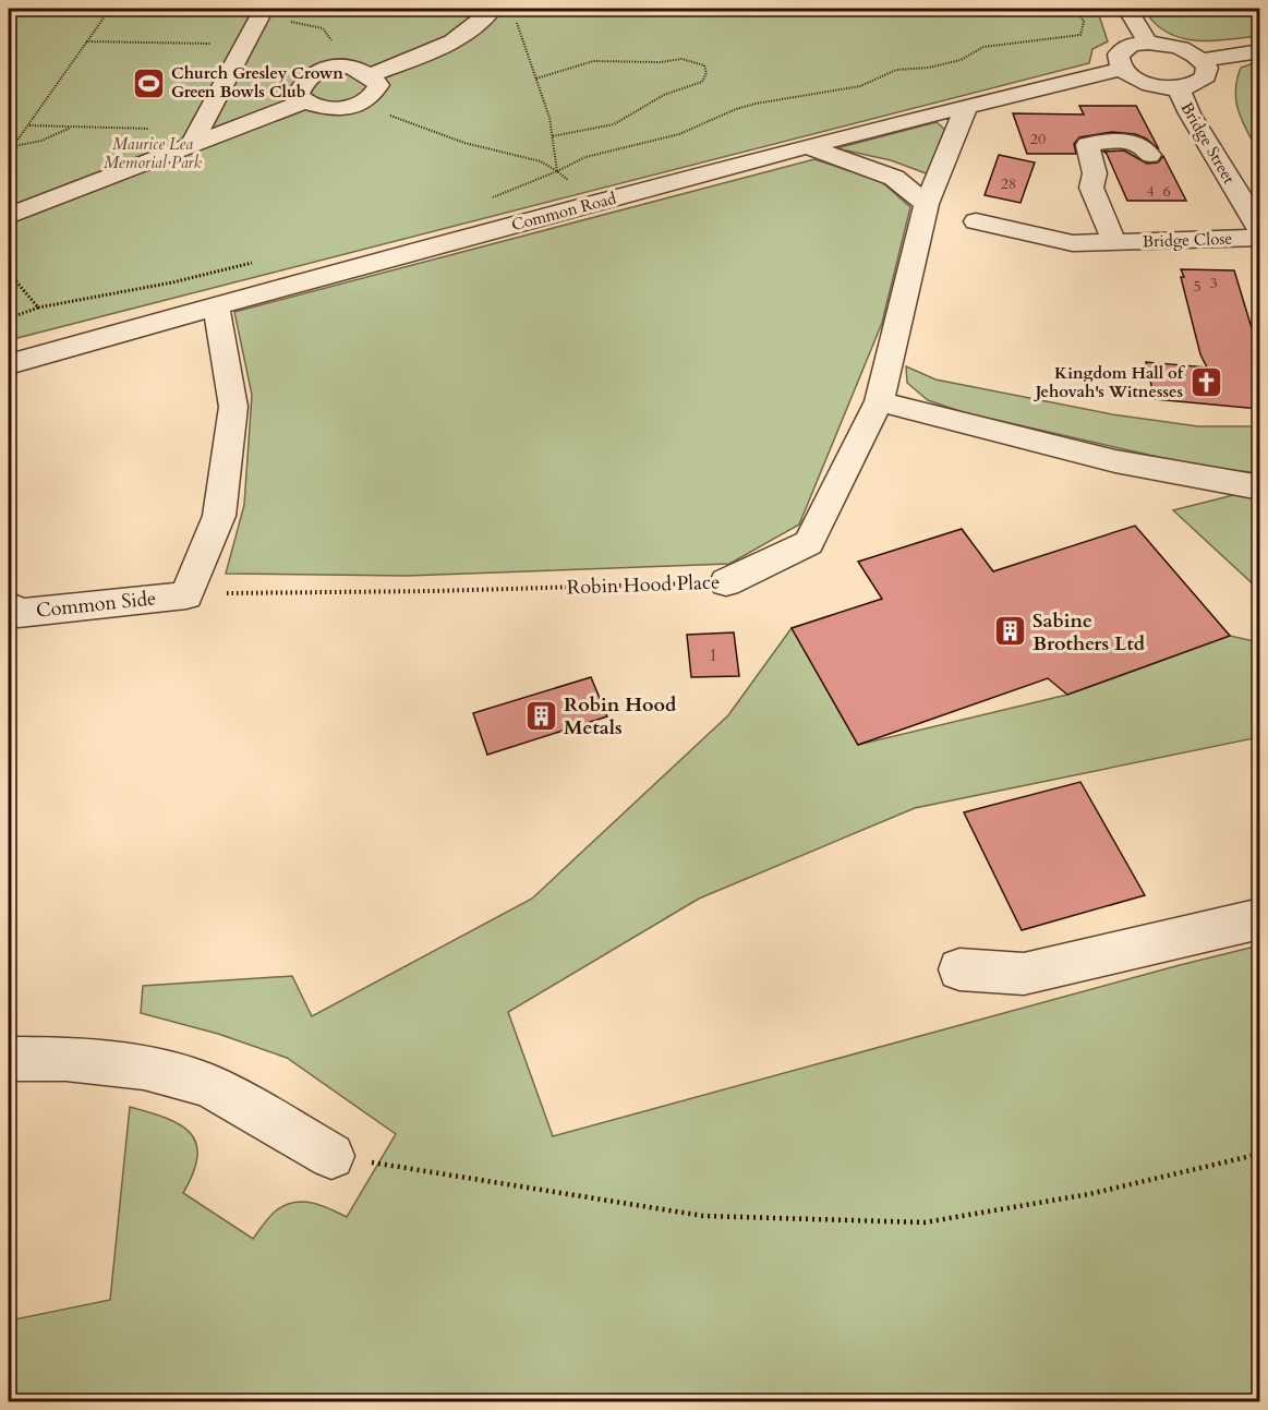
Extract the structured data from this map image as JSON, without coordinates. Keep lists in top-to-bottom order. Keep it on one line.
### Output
{"streets":{"street":["Bridge Street","Common Road","Bridge Close","Robin Hood Place","Common Side"]},"crossings":[["Common Road","Robin Hood Place"],["Robin Hood Place","Common Side"]],"parks":["Maurice Lea Memorial Park"],"places":{"sports":["Church Gresley Crown Green Bowls Club"],"church":["Kingdom Hall of Jehovah's Witnesses"],"building":["Sabine Brothers Ltd","Robin Hood Metals"]},"house_numbers":["20","28","4","6","3","5","1"]}
